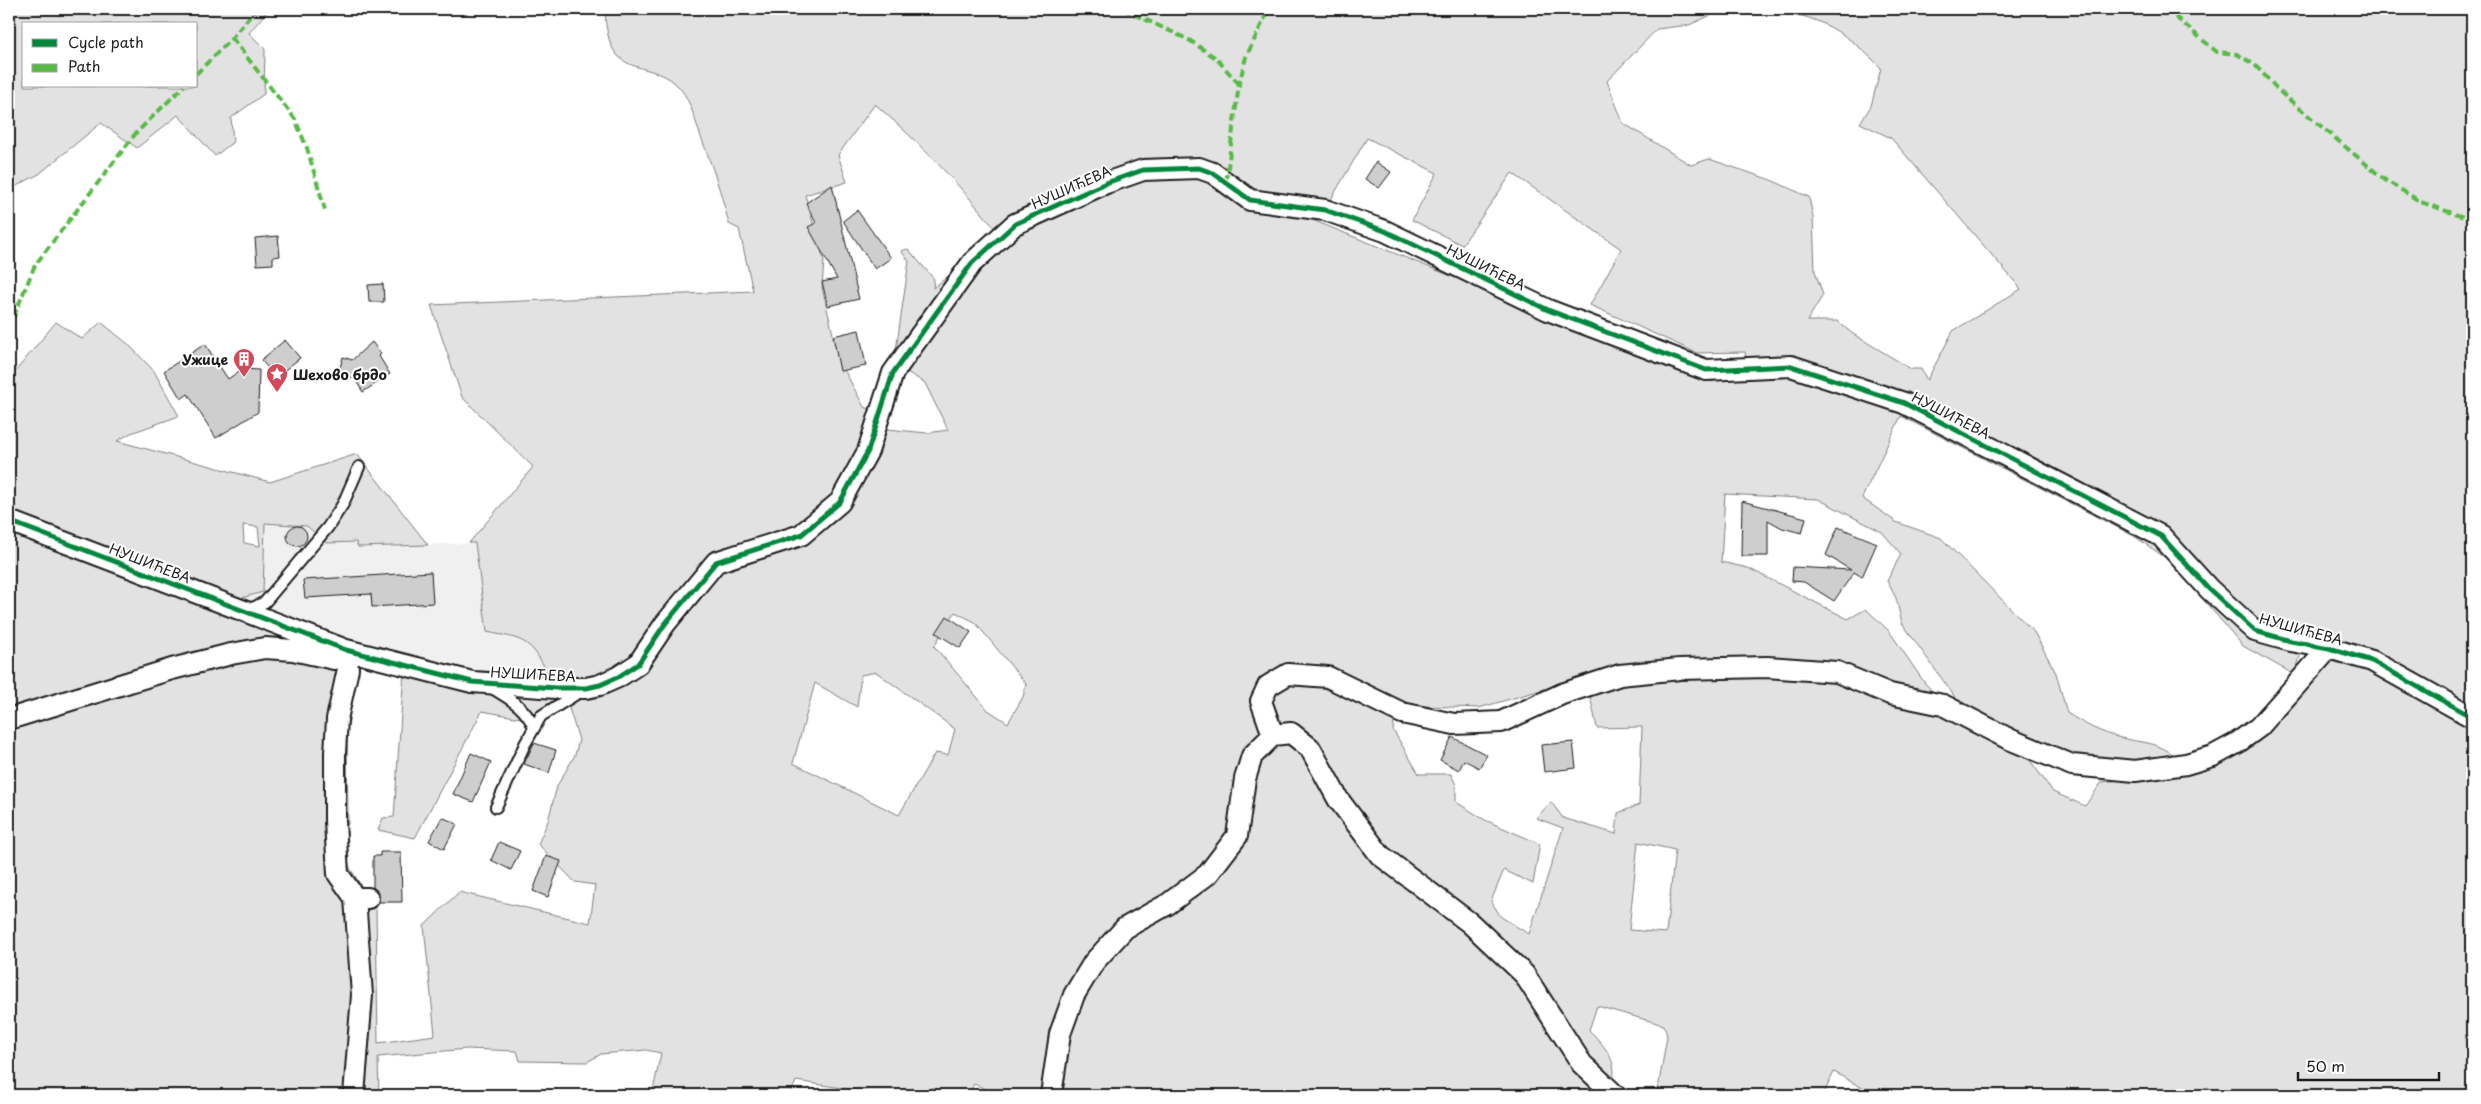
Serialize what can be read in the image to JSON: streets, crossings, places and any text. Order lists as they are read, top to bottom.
{
  "streets": {
    "street": ["НУШИЋЕВА"]
  },
  "places": {
    "building": ["Ужице"],
    "place": ["Шехово брдо"]
  },
  "legend": ["Cycle path", "Path"],
  "scale_bar": "50 m"
}
